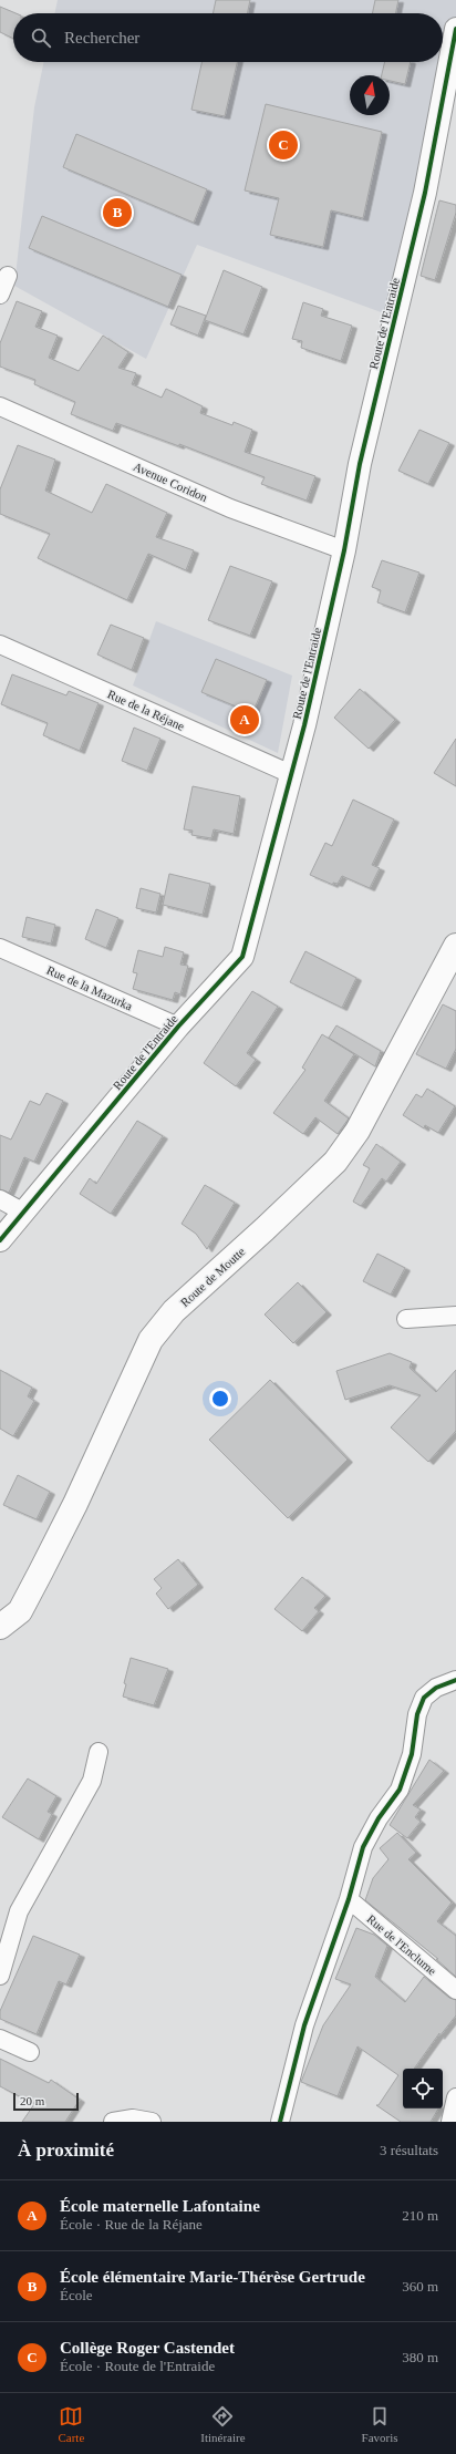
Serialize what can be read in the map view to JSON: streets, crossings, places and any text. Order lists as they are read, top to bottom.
{
  "streets": {
    "main road": ["Route de Moutte"],
    "street": [
      "Route de l'Entraide",
      "Avenue Coridon",
      "Rue de la Réjane",
      "Rue de la Mazurka",
      "Rue de l'Enclume"
    ]
  },
  "crossings": [
    ["Route de l'Entraide", "Avenue Coridon"],
    ["Route de l'Entraide", "Rue de la Réjane"],
    ["Route de l'Entraide", "Rue de la Mazurka"]
  ],
  "scale_bar": "20 m",
  "north": "top",
  "page": {
    "search": "Rechercher",
    "pins": ["C", "B", "A"],
    "scale": "20 m",
    "heading": ["À proximité", "3 résultats"],
    "list": [
      {
        "mark": "A",
        "name": "École maternelle Lafontaine",
        "note": "École · Rue de la Réjane",
        "value": "210 m"
      },
      {
        "mark": "B",
        "name": "École élémentaire Marie-Thérèse Gertrude",
        "note": "École",
        "value": "360 m"
      },
      {
        "mark": "C",
        "name": "Collège Roger Castendet",
        "note": "École · Route de l'Entraide",
        "value": "380 m"
      }
    ],
    "nav": ["Carte", "Itinéraire", "Favoris"]
  }
}
